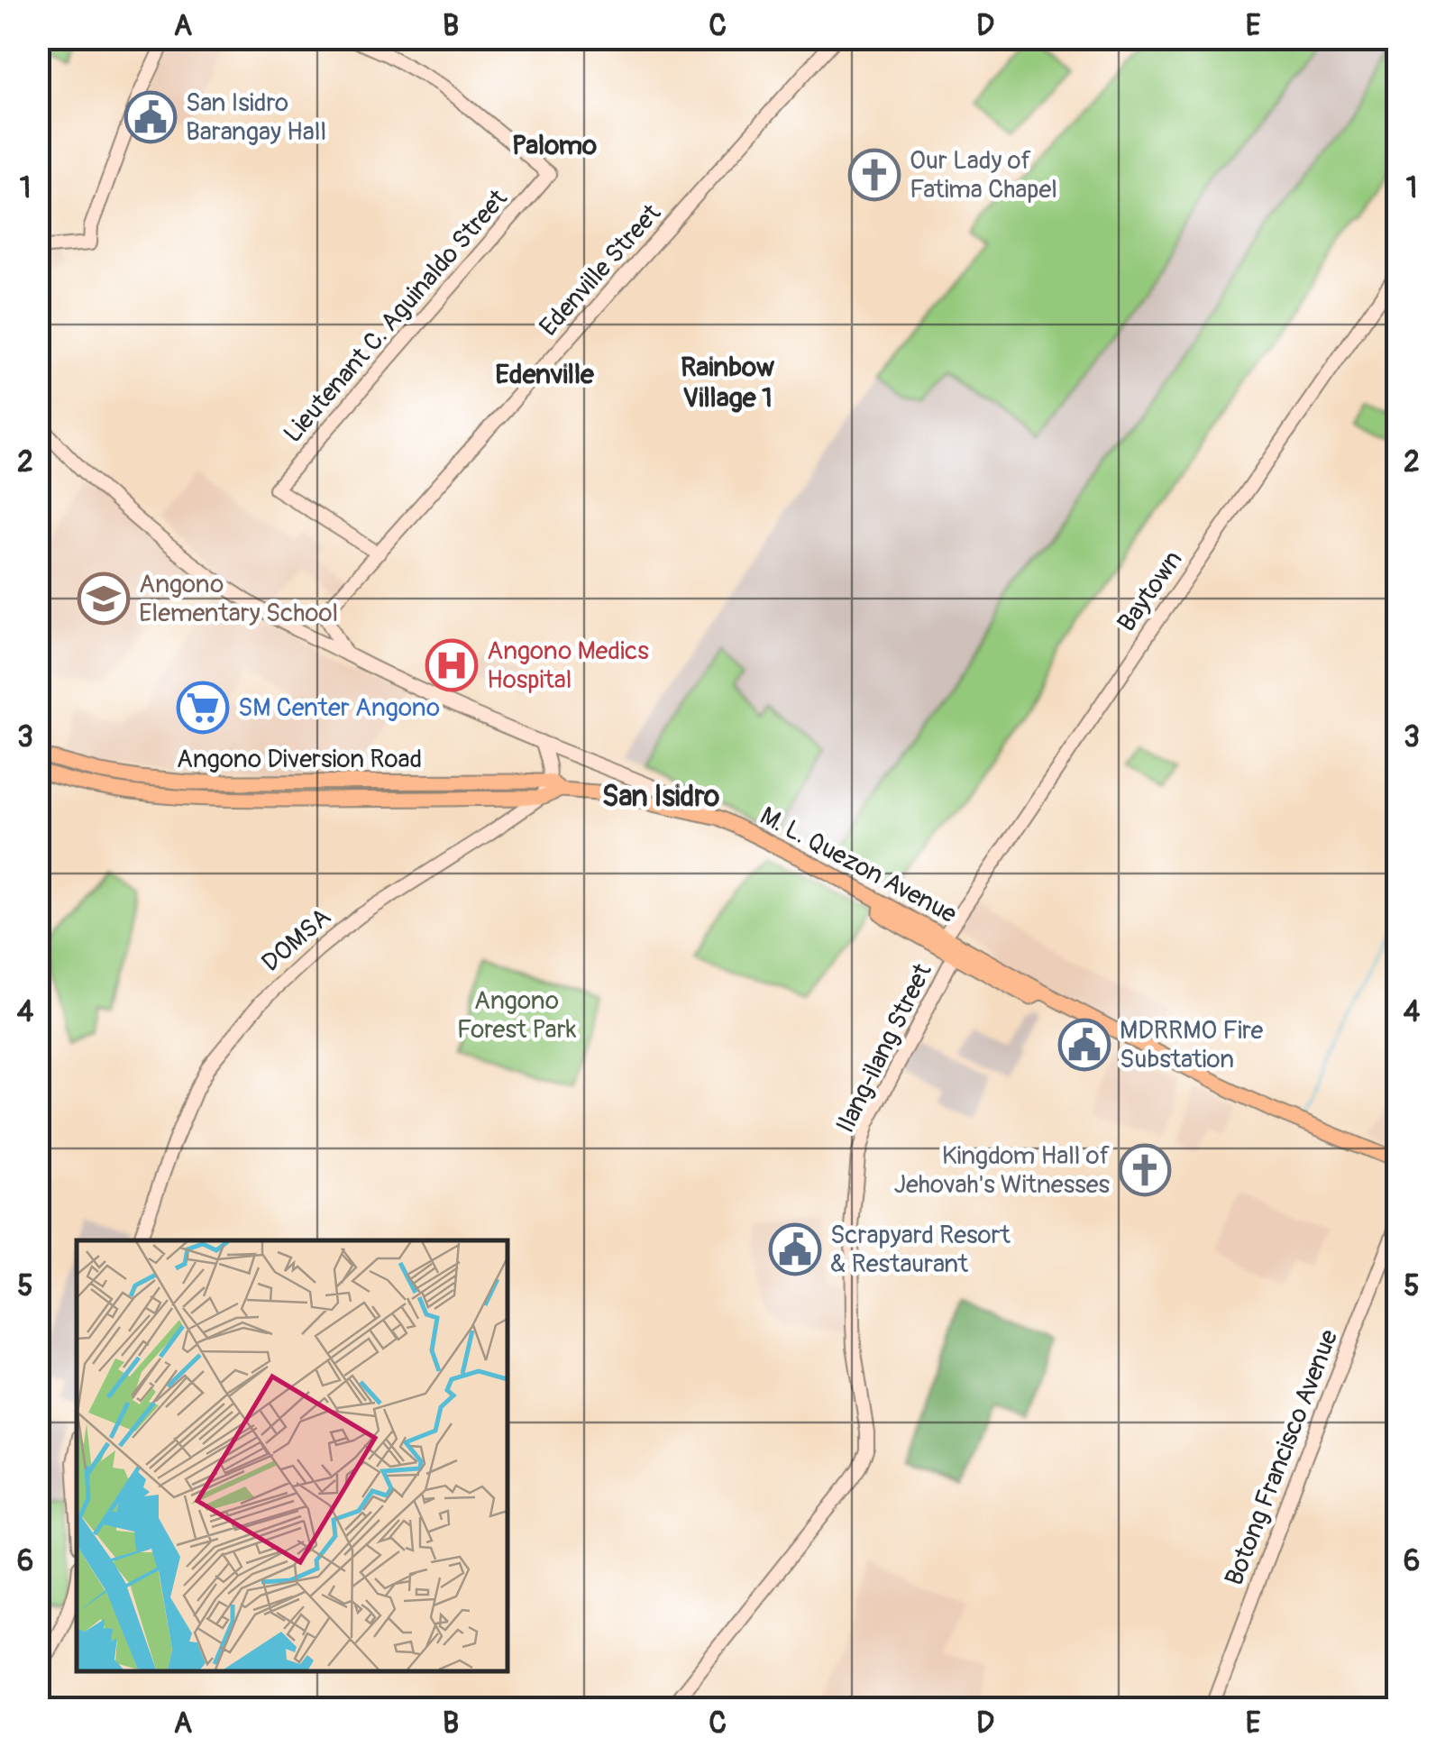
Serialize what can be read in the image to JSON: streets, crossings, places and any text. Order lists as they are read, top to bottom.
{
  "streets": {
    "main road": ["Angono Diversion Road", "M. L. Quezon Avenue"],
    "street": [
      "Edenville Street",
      "Lieutenant C. Aguinaldo Street",
      "Baytown",
      "DOMSA",
      "Ilang-ilang Street",
      "Botong Francisco Avenue"
    ]
  },
  "crossings": [
    ["Edenville Street", "Lieutenant C. Aguinaldo Street"],
    ["Baytown", "M. L. Quezon Avenue"],
    ["Angono Diversion Road", "M. L. Quezon Avenue"],
    ["Angono Diversion Road", "DOMSA"]
  ],
  "districts": [
    "Palomo",
    "Rainbow Village 1",
    "Edenville",
    "San Isidro"
  ],
  "parks": ["Angono Forest Park"],
  "places": {
    "public building": ["San Isidro Barangay Hall", "MDRRMO Fire Substation", "Scrapyard Resort & Restaurant"],
    "church": ["Our Lady of Fatima Chapel", "Kingdom Hall of Jehovah's Witnesses"],
    "school or university": ["Angono Elementary School"],
    "hospital": ["Angono Medics Hospital"],
    "supermarket": ["SM Center Angono"]
  },
  "grid": {
    "columns": [
      "A",
      "B",
      "C",
      "D",
      "E"
    ],
    "rows": [
      "1",
      "2",
      "3",
      "4",
      "5",
      "6"
    ]
  }
}
